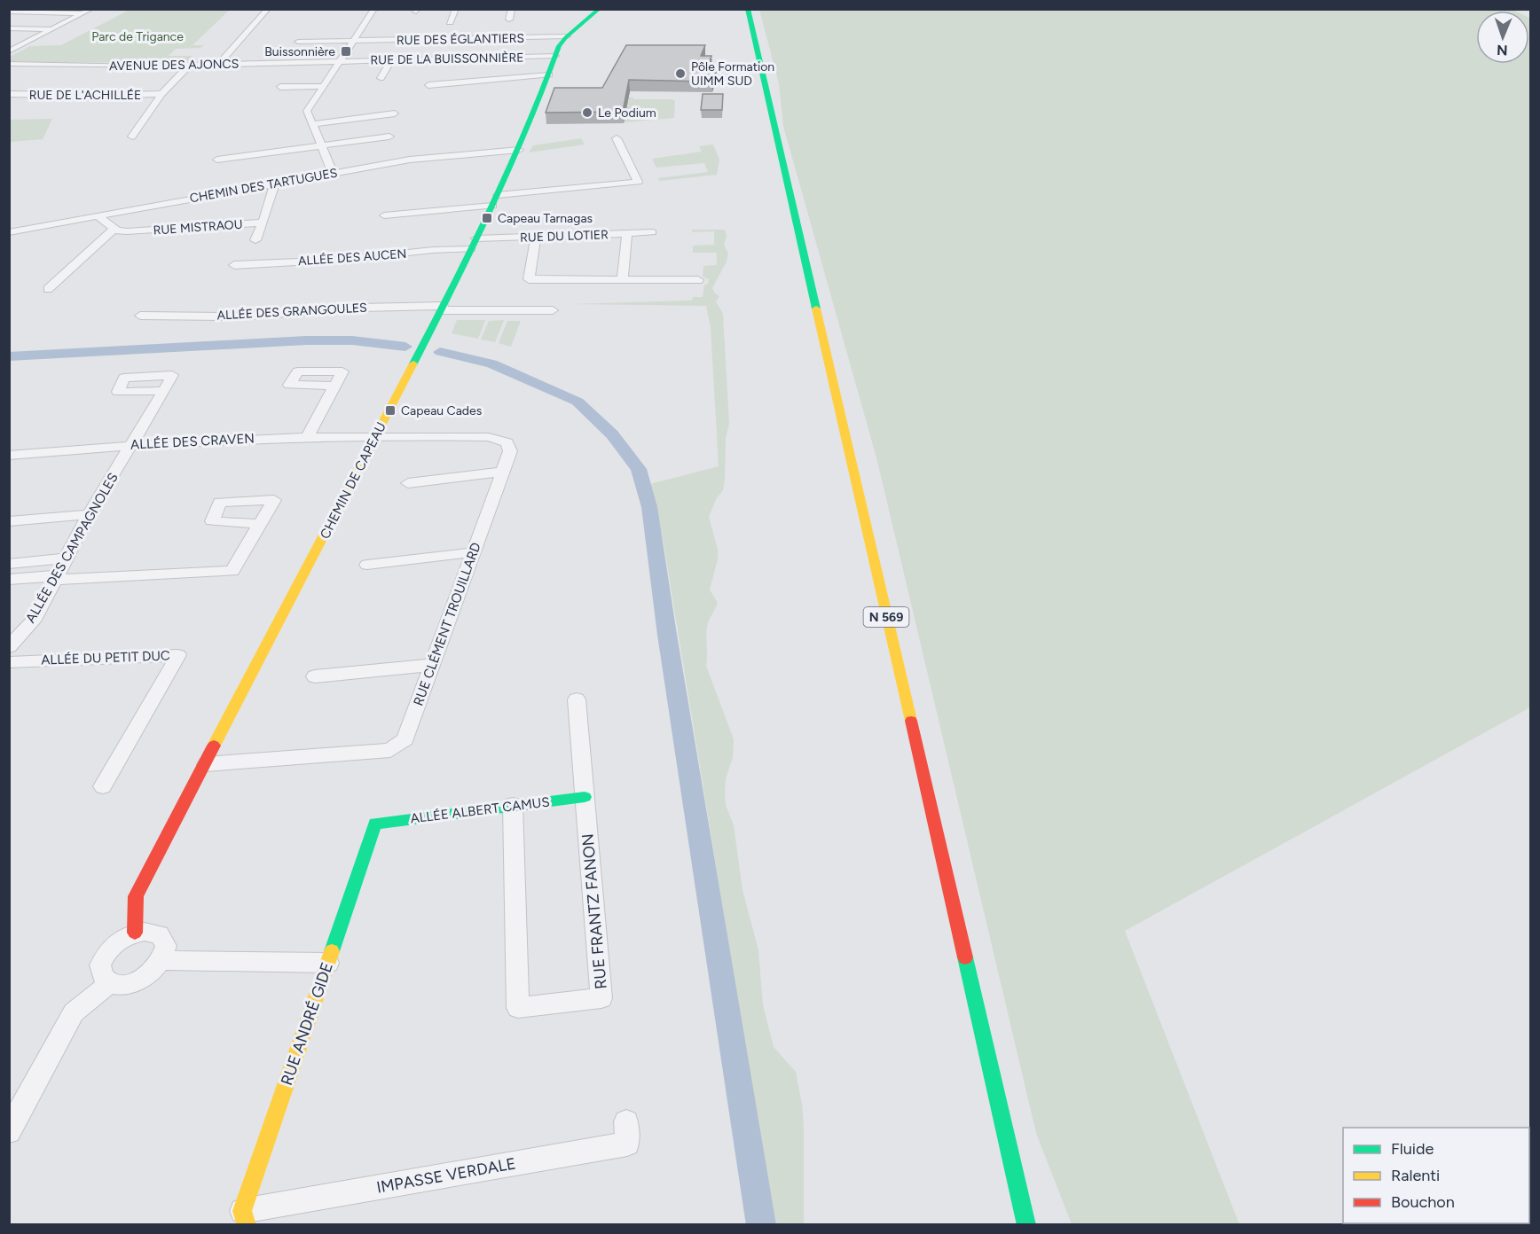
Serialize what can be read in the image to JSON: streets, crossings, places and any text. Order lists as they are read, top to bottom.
{
  "streets": {
    "street": [
      "RUE DES ÉGLANTIERS",
      "RUE DE LA BUISSONNIÈRE",
      "AVENUE DES AJONCS",
      "RUE DE L'ACHILLÉE",
      "CHEMIN DES TARTUGUES",
      "RUE MISTRAOU",
      "RUE DU LOTIER",
      "ALLÉE DES AUCEN",
      "ALLÉE DES GRANGOULES",
      "ALLÉE DES CRAVEN",
      "CHEMIN DE CAPEAU",
      "ALLÉE DES CAMPAGNOLES",
      "N 569",
      "RUE CLÉMENT TROUILLARD",
      "ALLÉE DU PETIT DUC",
      "ALLÉE ALBERT CAMUS",
      "RUE FRANTZ FANON",
      "RUE ANDRÉ GIDE",
      "IMPASSE VERDALE"
    ]
  },
  "crossings": [
    ["RUE DES ÉGLANTIERS", "CHEMIN DE CAPEAU"],
    ["RUE DE LA BUISSONNIÈRE", "AVENUE DES AJONCS"],
    ["RUE DE LA BUISSONNIÈRE", "CHEMIN DE CAPEAU"],
    ["CHEMIN DES TARTUGUES", "CHEMIN DE CAPEAU"],
    ["RUE DU LOTIER", "ALLÉE DES AUCEN"],
    ["RUE DU LOTIER", "CHEMIN DE CAPEAU"],
    ["ALLÉE DES AUCEN", "CHEMIN DE CAPEAU"],
    ["ALLÉE DES GRANGOULES", "CHEMIN DE CAPEAU"],
    ["ALLÉE DES CRAVEN", "CHEMIN DE CAPEAU"],
    ["ALLÉE DES CRAVEN", "ALLÉE DES CAMPAGNOLES"],
    ["ALLÉE DES CRAVEN", "RUE CLÉMENT TROUILLARD"],
    ["CHEMIN DE CAPEAU", "RUE CLÉMENT TROUILLARD"],
    ["ALLÉE ALBERT CAMUS", "RUE FRANTZ FANON"],
    ["ALLÉE ALBERT CAMUS", "RUE ANDRÉ GIDE"],
    ["RUE ANDRÉ GIDE", "IMPASSE VERDALE"]
  ],
  "parks": ["Parc de Trigance"],
  "places": {
    "transit": ["Buissonnière", "Capeau Tarnagas", "Capeau Cades"],
    "other": ["Pôle Formation UIMM SUD", "Le Podium"]
  },
  "legend": ["Fluide", "Ralenti", "Bouchon"],
  "north": "bottom"
}
